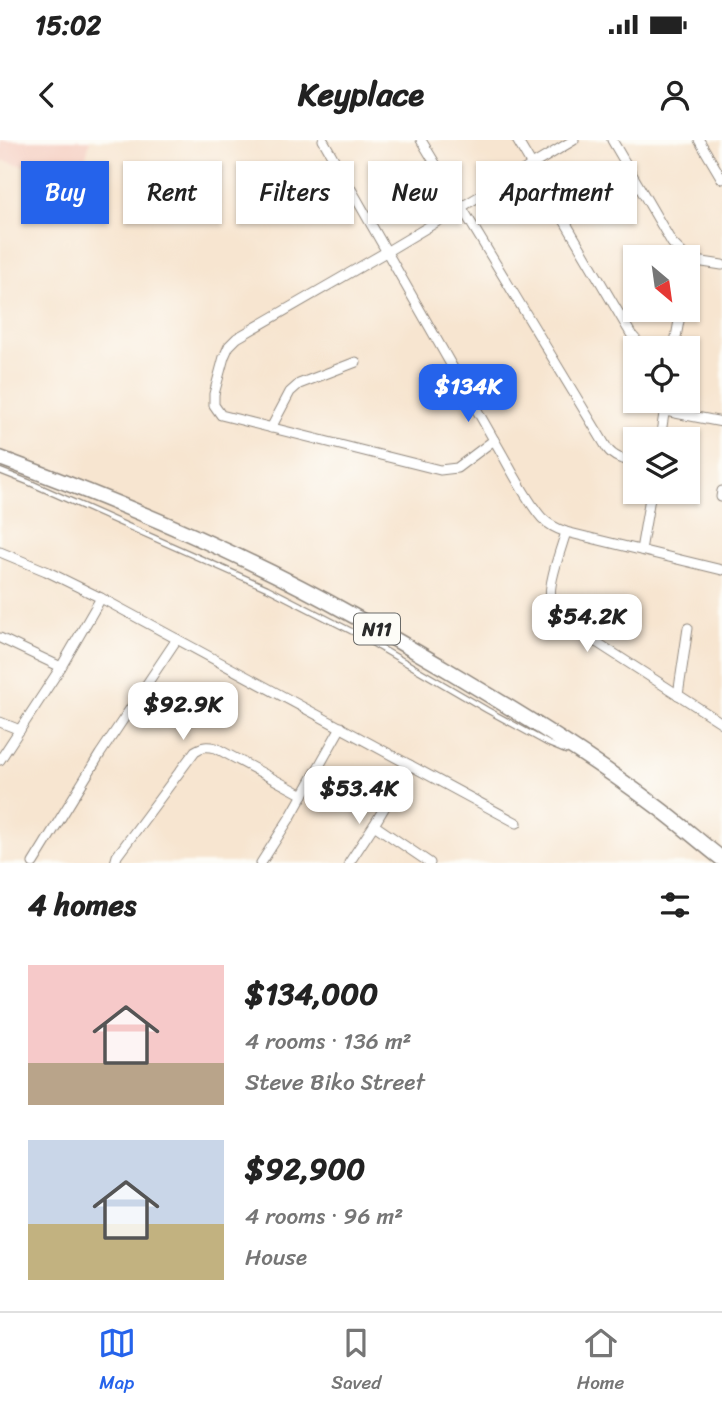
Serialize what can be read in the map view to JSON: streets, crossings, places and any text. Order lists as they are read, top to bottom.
{
  "streets": {
    "highway": ["N11"]
  },
  "north": "bottom right",
  "page": {
    "status": "15:02",
    "header": "Keyplace",
    "chip": [
      "Buy",
      "Rent",
      "Filters",
      "New",
      "Apartment"
    ],
    "price": [
      "$134K",
      "$54.2K",
      "$92.9K",
      "$53.4K"
    ],
    "heading": "4 homes",
    "list": [
      {
        "name": "$134,000",
        "note": "4 rooms · 136 m² · Steve Biko Street"
      },
      {
        "name": "$92,900",
        "note": "4 rooms · 96 m² · House"
      }
    ],
    "tabs": ["Map", "Saved", "Home"]
  }
}
